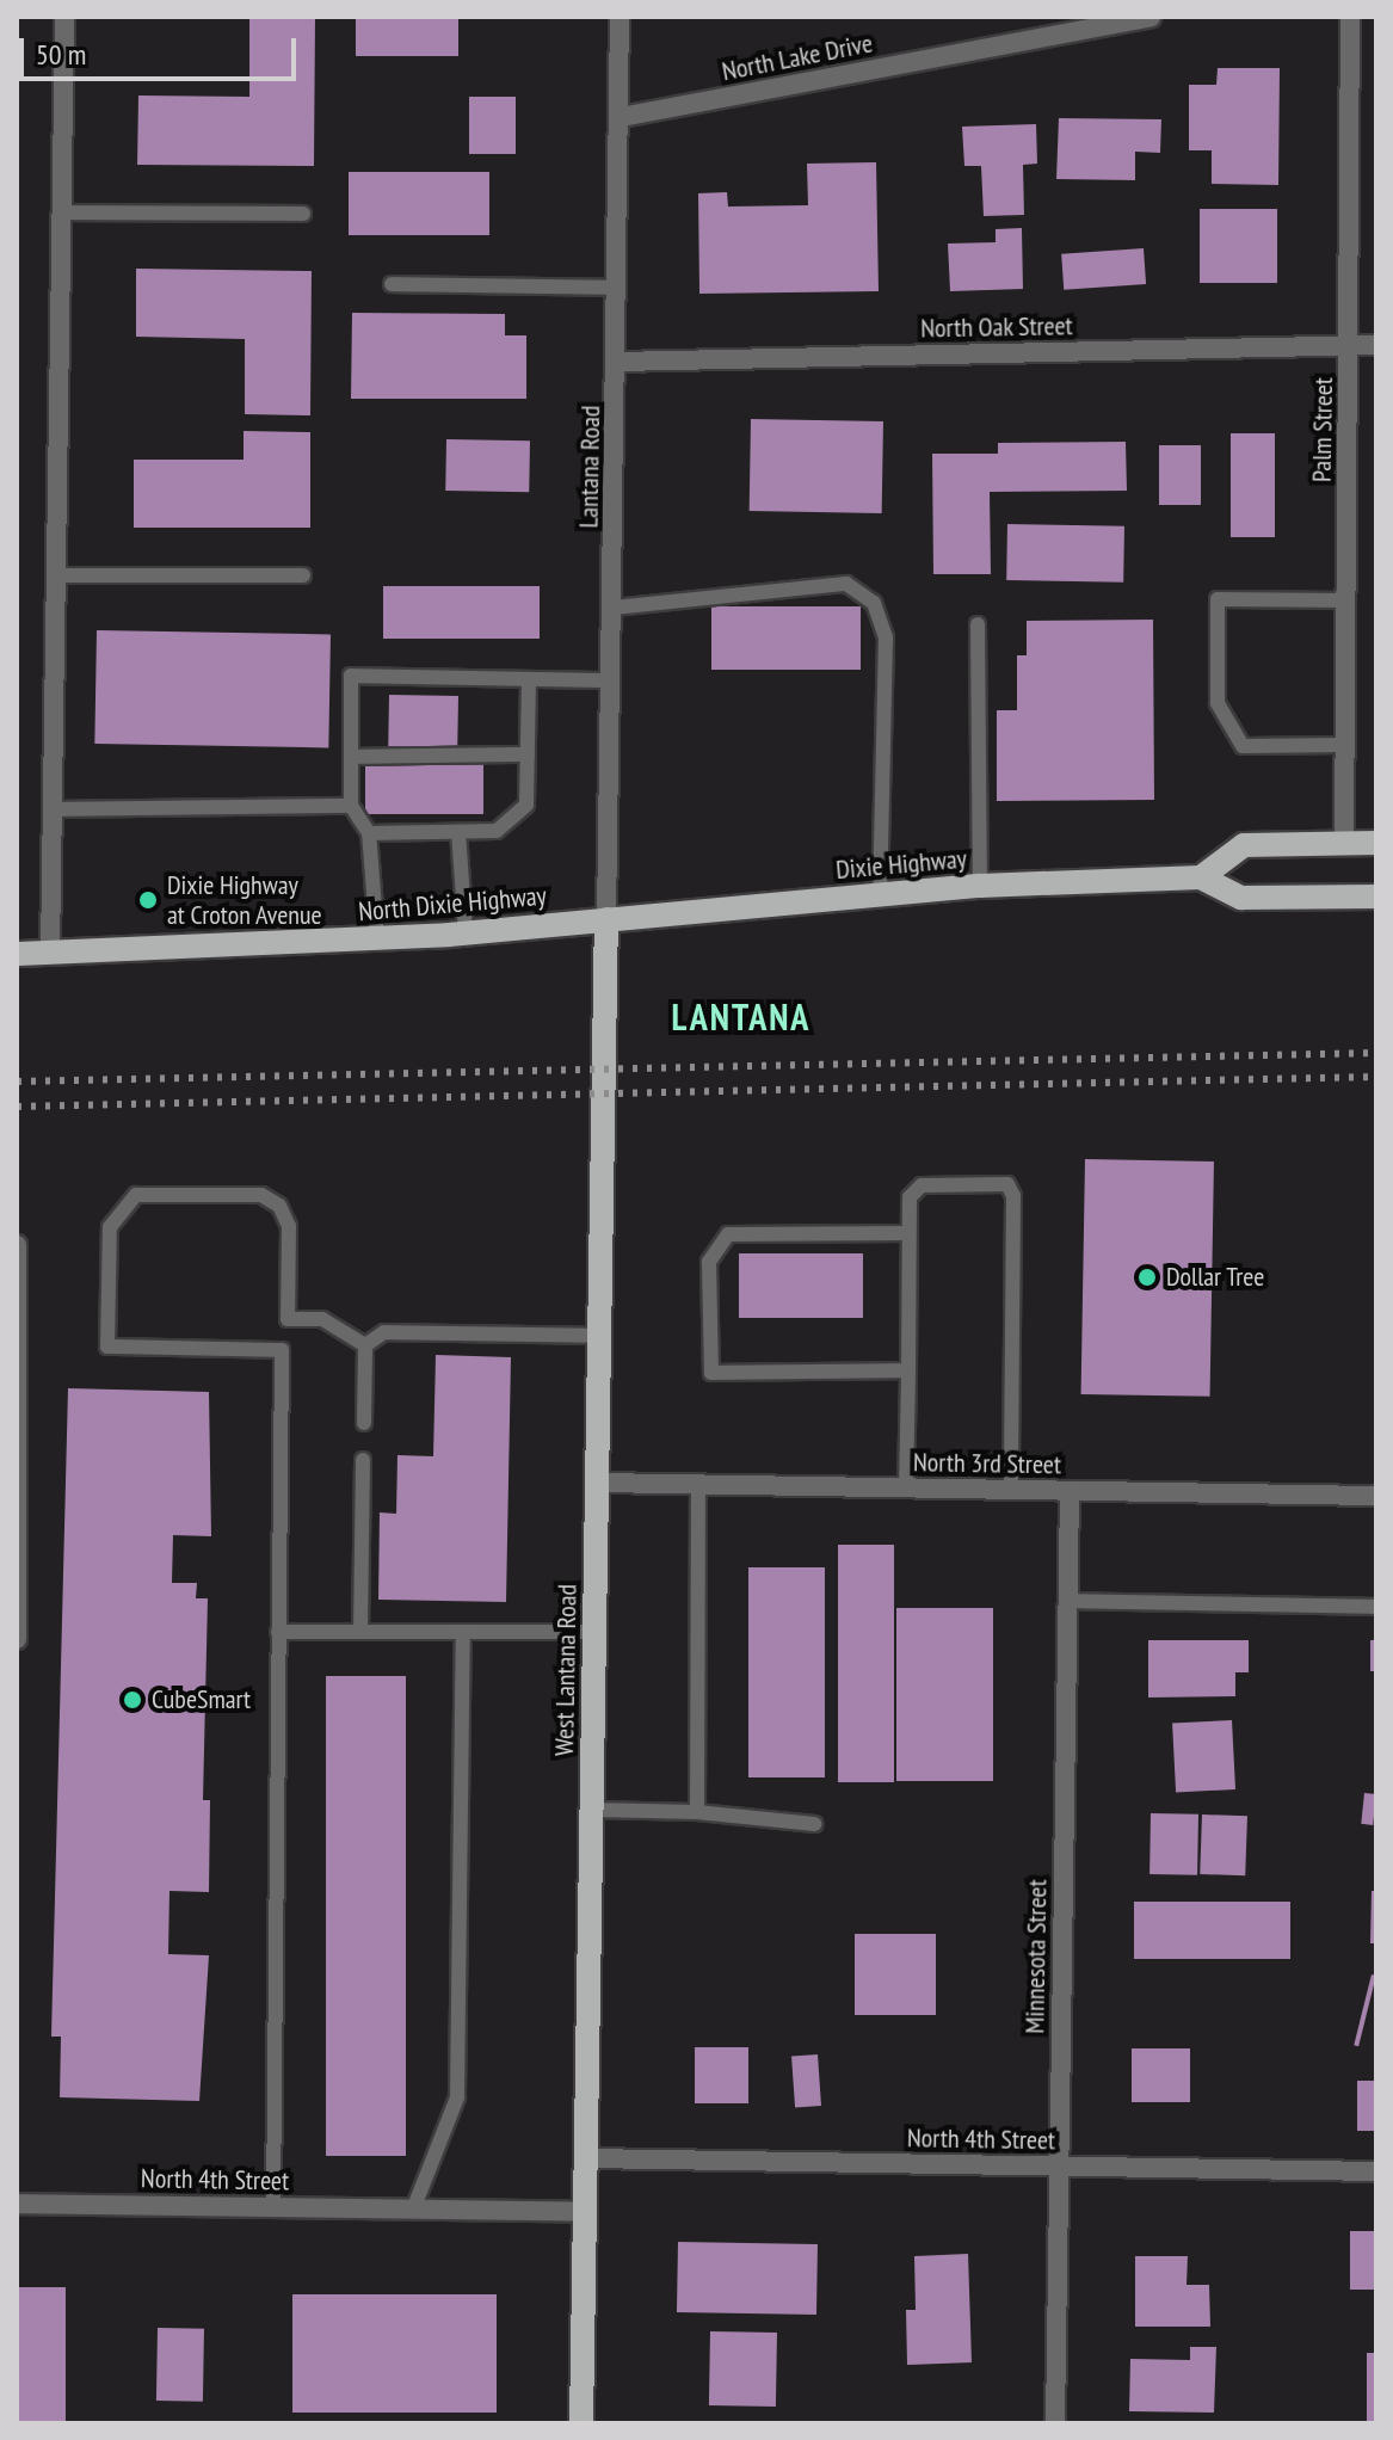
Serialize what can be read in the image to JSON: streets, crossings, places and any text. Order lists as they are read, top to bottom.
{
  "streets": {
    "main road": ["Dixie Highway", "North Dixie Highway", "West Lantana Road"],
    "street": [
      "North Lake Drive",
      "North Oak Street",
      "Palm Street",
      "Lantana Road",
      "North 3rd Street",
      "Minnesota Street",
      "North 4th Street"
    ]
  },
  "crossings": [
    ["North Lake Drive", "Lantana Road"],
    ["North Oak Street", "Palm Street"],
    ["North Oak Street", "Lantana Road"],
    ["Lantana Road", "Dixie Highway"],
    ["Lantana Road", "North Dixie Highway"],
    ["Lantana Road", "West Lantana Road"],
    ["Dixie Highway", "North Dixie Highway"],
    ["Dixie Highway", "West Lantana Road"],
    ["North Dixie Highway", "West Lantana Road"],
    ["North 3rd Street", "West Lantana Road"],
    ["North 3rd Street", "Minnesota Street"],
    ["West Lantana Road", "North 4th Street"],
    ["Minnesota Street", "North 4th Street"]
  ],
  "districts": ["LANTANA"],
  "places": ["Dixie Highway at Croton Avenue", "Dollar Tree", "CubeSmart"],
  "scale_bar": "50 m"
}
